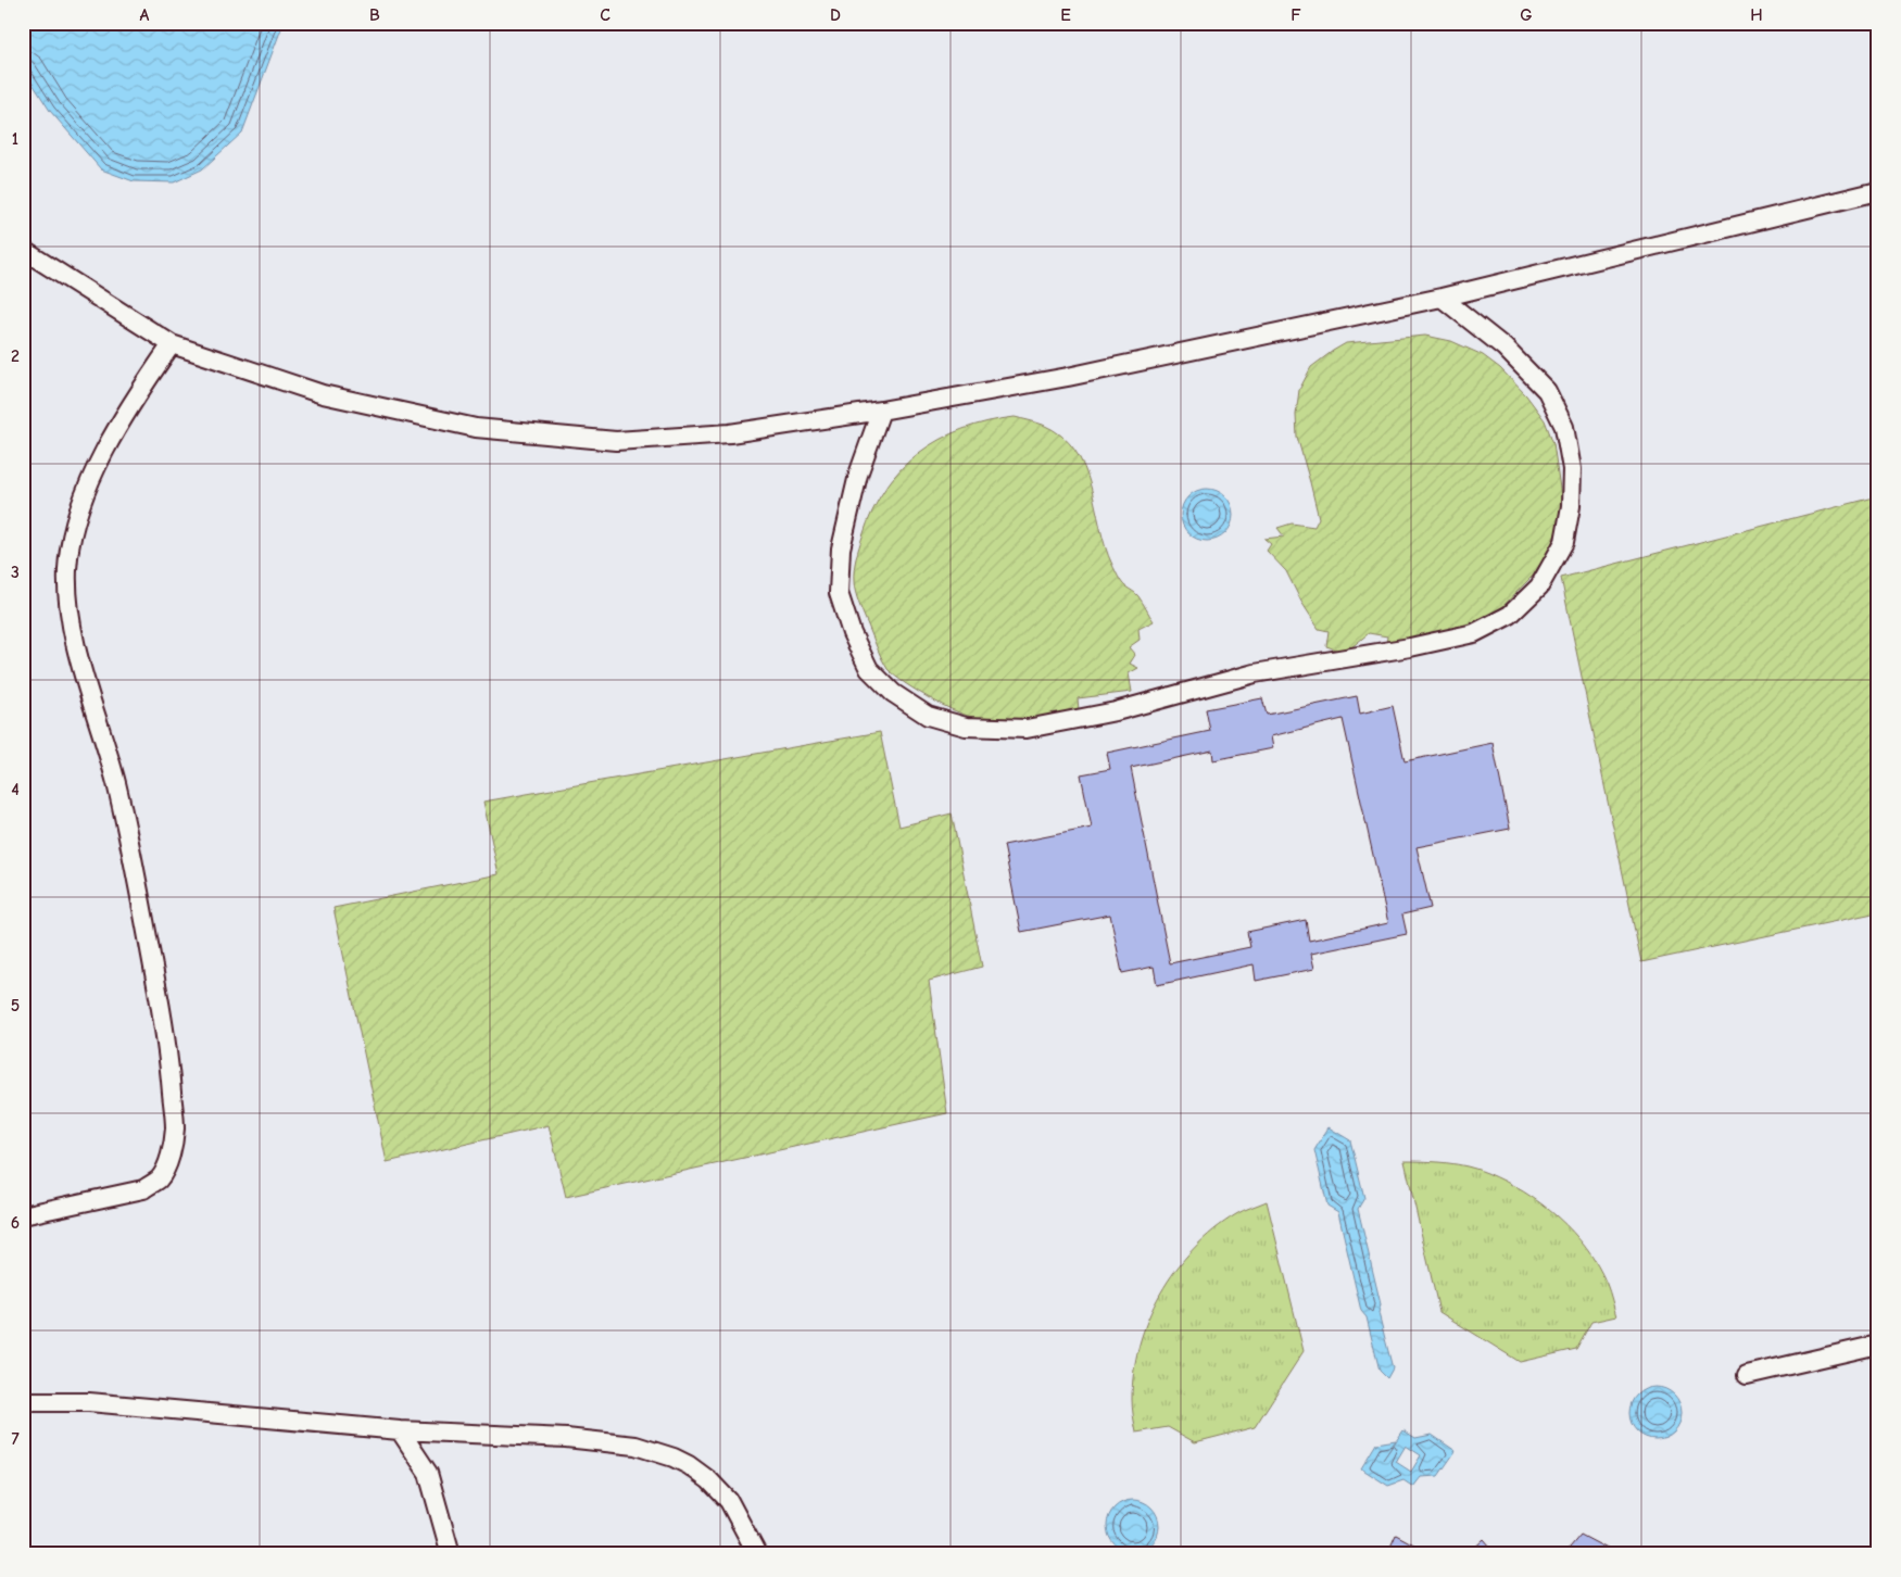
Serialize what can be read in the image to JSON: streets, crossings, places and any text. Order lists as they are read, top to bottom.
{
  "grid": {
    "columns": [
      "A",
      "B",
      "C",
      "D",
      "E",
      "F",
      "G",
      "H"
    ],
    "rows": [
      "1",
      "2",
      "3",
      "4",
      "5",
      "6",
      "7"
    ]
  }
}
